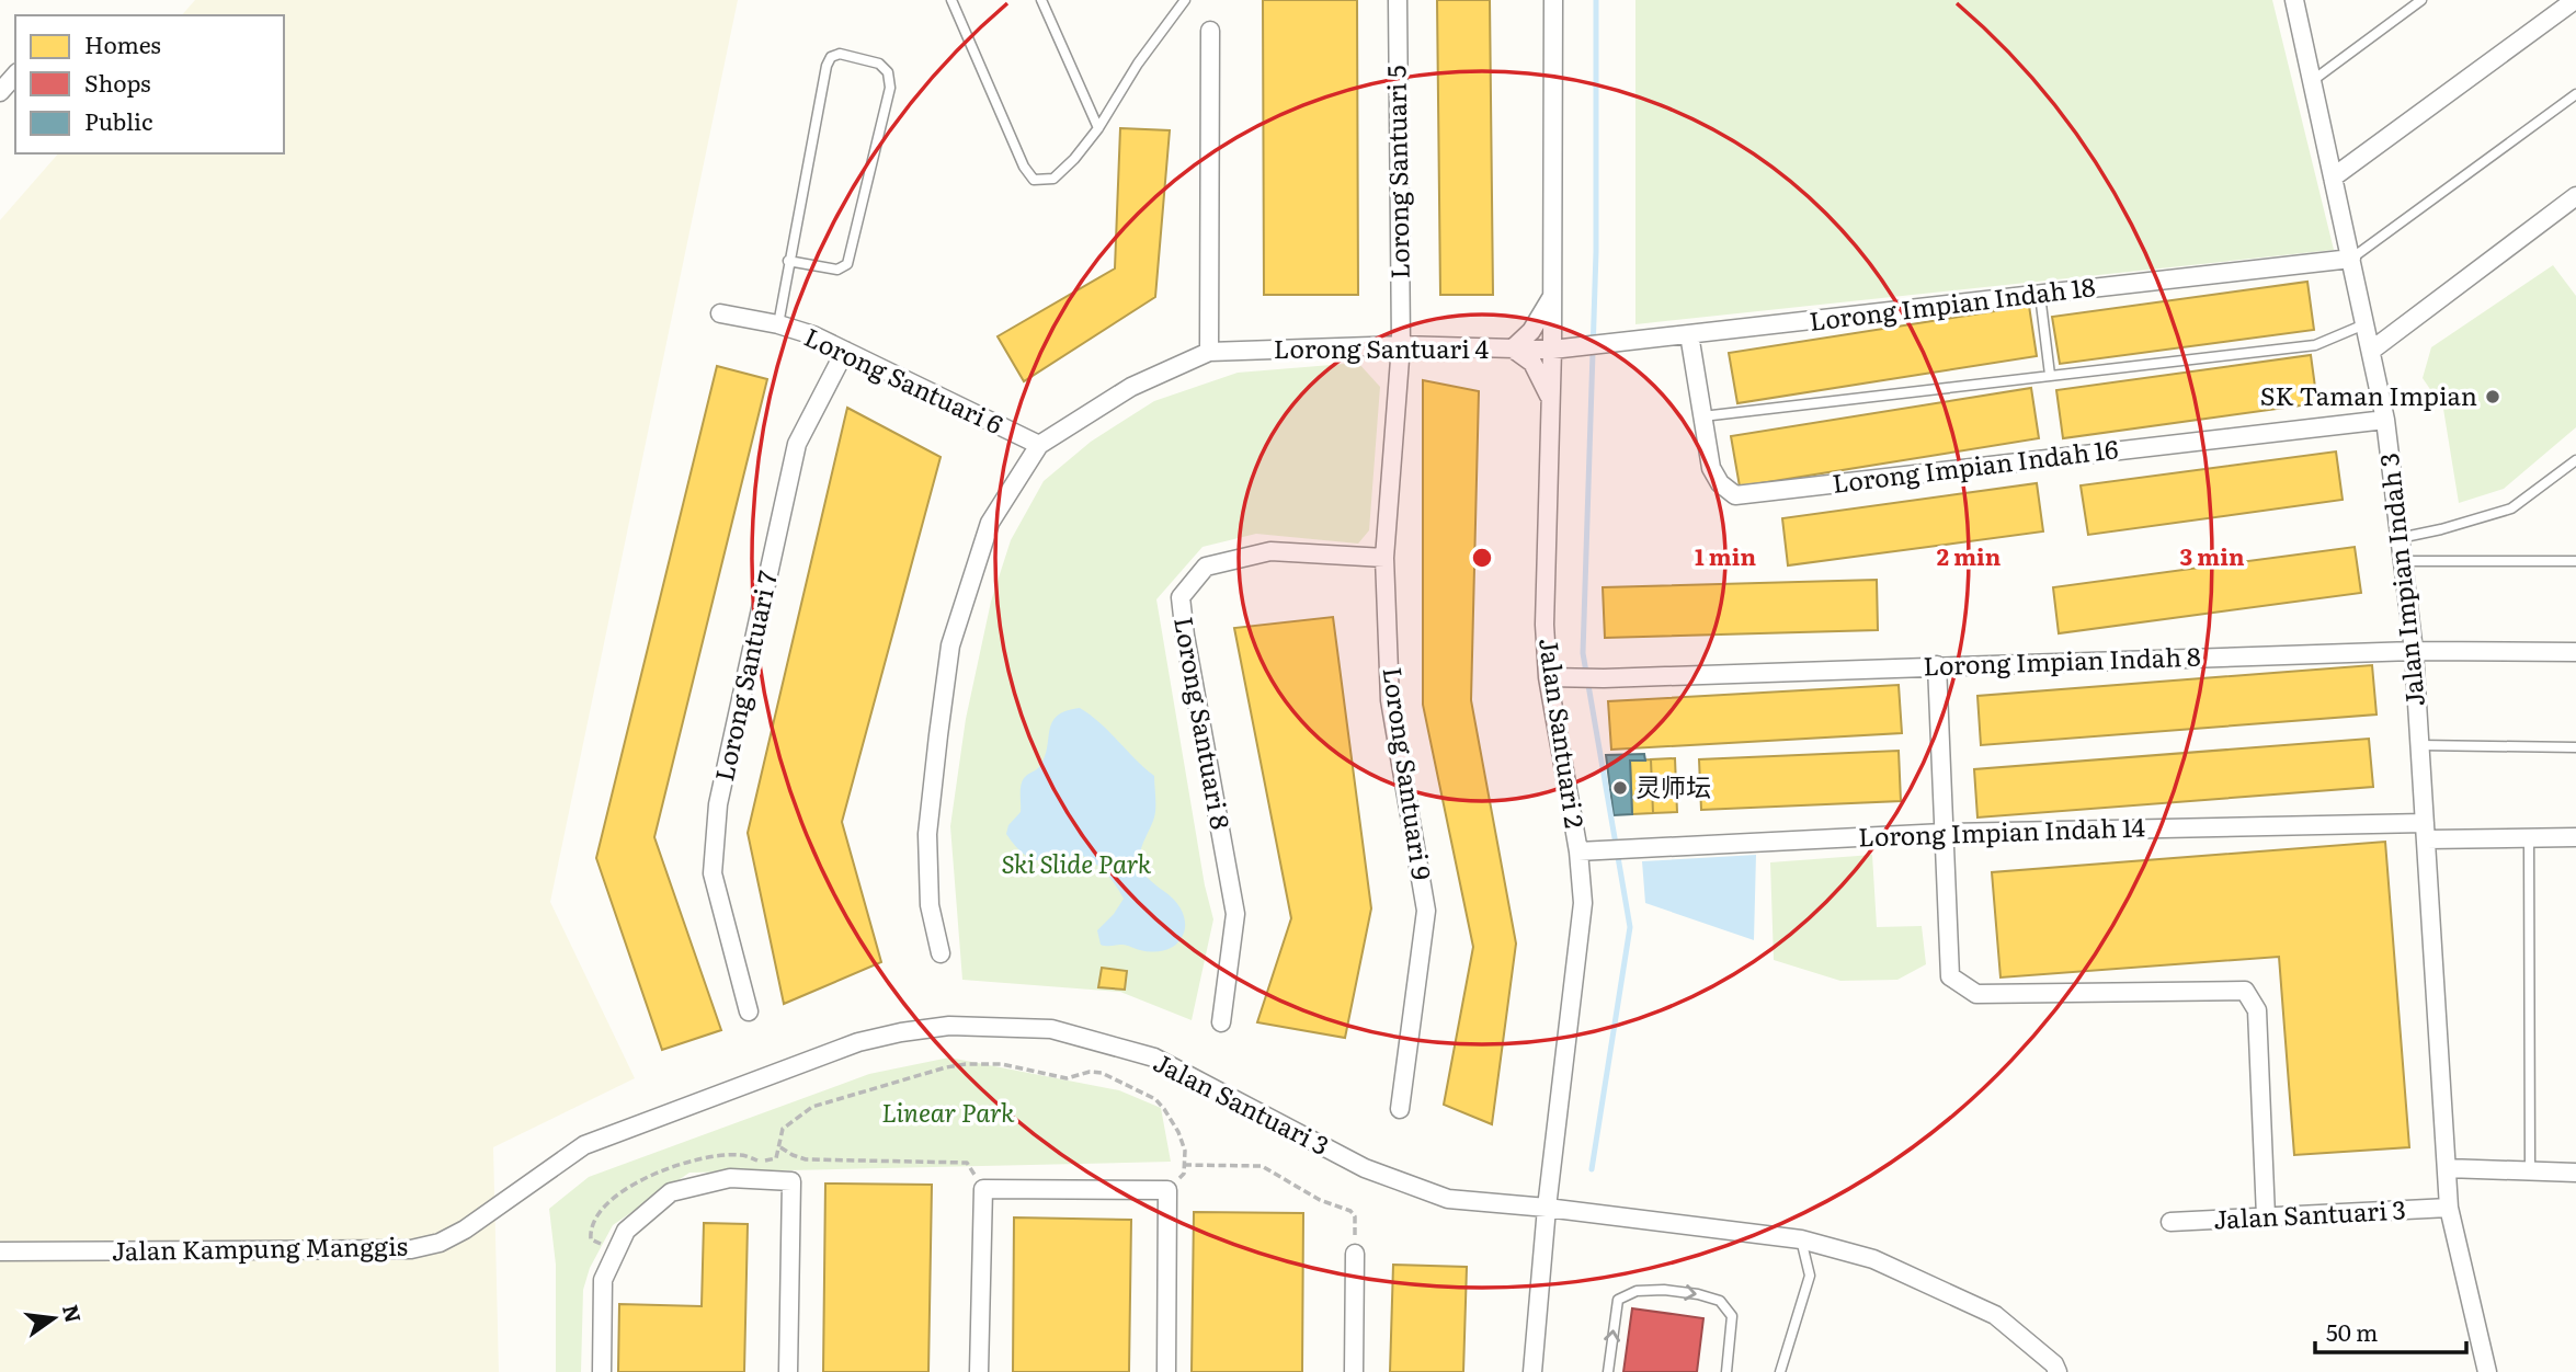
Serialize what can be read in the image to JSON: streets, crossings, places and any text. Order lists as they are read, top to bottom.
{
  "streets": {
    "street": [
      "Lorong Santuari 5",
      "Lorong Impian Indah 18",
      "Lorong Santuari 4",
      "Lorong Santuari 6",
      "Lorong Impian Indah 16",
      "Jalan Impian Indah 3",
      "Lorong Impian Indah 8",
      "Lorong Santuari 7",
      "Lorong Santuari 8",
      "Jalan Santuari 2",
      "Lorong Santuari 9",
      "Lorong Impian Indah 14",
      "Jalan Santuari 3",
      "Jalan Kampung Manggis"
    ]
  },
  "crossings": [
    ["Lorong Santuari 5", "Lorong Santuari 4"],
    ["Lorong Santuari 5", "Lorong Santuari 9"],
    ["Lorong Impian Indah 18", "Lorong Santuari 4"],
    ["Lorong Impian Indah 18", "Lorong Impian Indah 16"],
    ["Lorong Impian Indah 18", "Jalan Impian Indah 3"],
    ["Lorong Impian Indah 18", "Jalan Santuari 2"],
    ["Lorong Santuari 4", "Lorong Santuari 6"],
    ["Lorong Santuari 4", "Jalan Santuari 2"],
    ["Lorong Santuari 4", "Lorong Santuari 9"],
    ["Lorong Santuari 6", "Lorong Santuari 7"],
    ["Lorong Impian Indah 16", "Jalan Impian Indah 3"],
    ["Jalan Impian Indah 3", "Lorong Impian Indah 8"],
    ["Jalan Impian Indah 3", "Lorong Impian Indah 14"],
    ["Jalan Impian Indah 3", "Jalan Santuari 3"],
    ["Lorong Impian Indah 8", "Jalan Santuari 2"],
    ["Lorong Santuari 8", "Lorong Santuari 9"],
    ["Jalan Santuari 2", "Lorong Impian Indah 14"],
    ["Jalan Santuari 2", "Jalan Santuari 3"],
    ["Jalan Santuari 3", "Jalan Kampung Manggis"]
  ],
  "parks": ["Ski Slide Park", "Linear Park"],
  "places": ["SK Taman Impian", "灵师坛"],
  "legend": ["Homes", "Shops", "Public"],
  "scale_bar": "50 m",
  "north": "right",
  "rings": ["1 min", "2 min", "3 min"]
}
